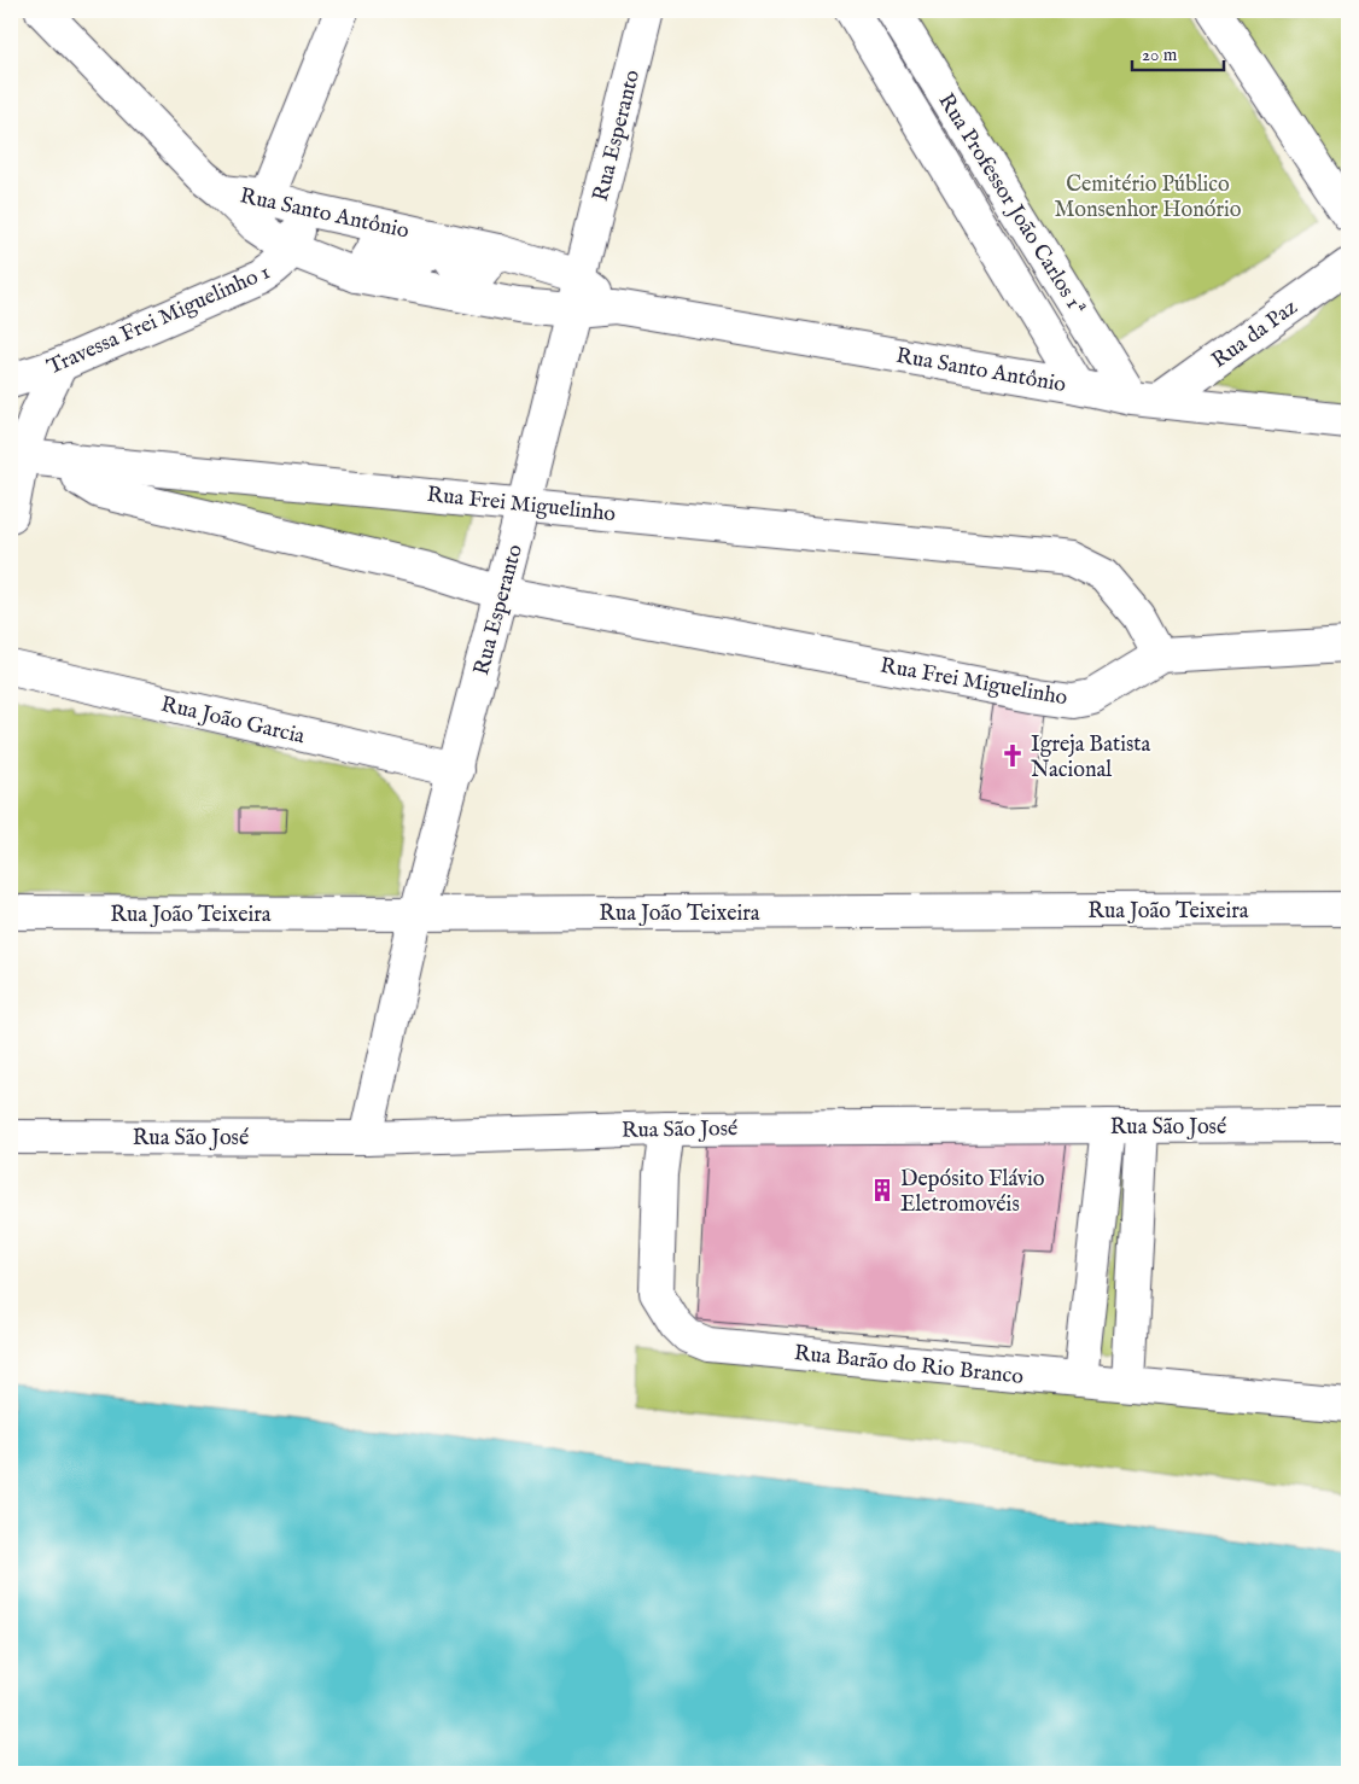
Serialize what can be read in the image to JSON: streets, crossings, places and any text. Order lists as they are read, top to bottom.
{
  "streets": {
    "street": [
      "Rua Esperanto",
      "Rua Professor João Carlos 1ª",
      "Rua Santo Antônio",
      "Travessa Frei Miguelinho 1",
      "Rua da Paz",
      "Rua Frei Miguelinho",
      "Rua João Garcia",
      "Rua João Teixeira",
      "Rua São José",
      "Rua Barão do Rio Branco"
    ]
  },
  "crossings": [
    ["Rua Esperanto", "Rua Santo Antônio"],
    ["Rua Esperanto", "Rua Frei Miguelinho"],
    ["Rua Esperanto", "Rua João Garcia"],
    ["Rua Esperanto", "Rua João Teixeira"],
    ["Rua Esperanto", "Rua São José"],
    ["Rua Professor João Carlos 1ª", "Rua Santo Antônio"],
    ["Rua Professor João Carlos 1ª", "Rua da Paz"],
    ["Rua Santo Antônio", "Travessa Frei Miguelinho 1"],
    ["Rua Santo Antônio", "Rua da Paz"],
    ["Rua São José", "Rua Barão do Rio Branco"]
  ],
  "parks": ["Cemitério Público Monsenhor Honório"],
  "places": {
    "church": ["Igreja Batista Nacional"],
    "building": ["Depósito Flávio Eletromovéis"]
  },
  "scale_bar": "20 m"
}
